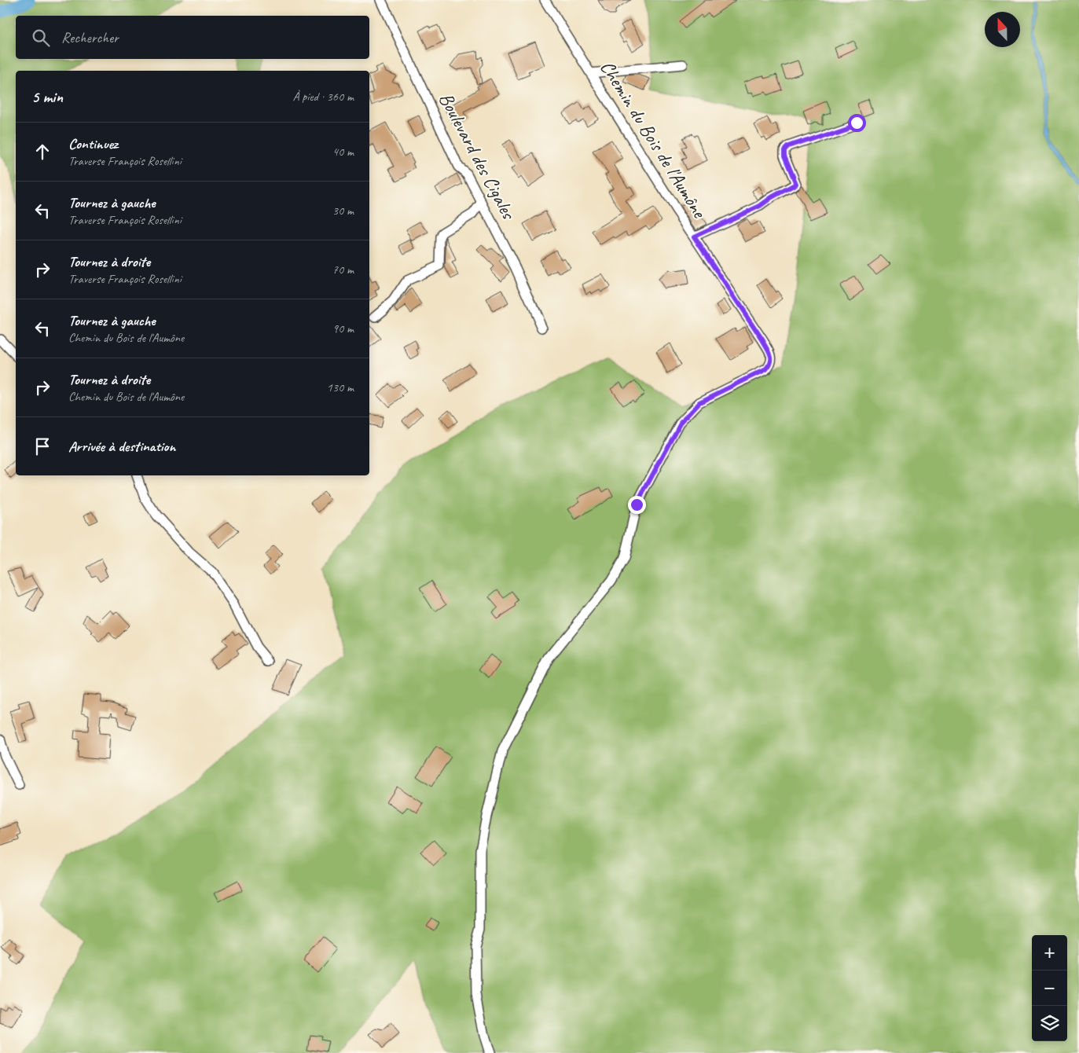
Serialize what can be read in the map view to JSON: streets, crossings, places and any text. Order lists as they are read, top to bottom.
{
  "streets": {
    "street": ["Chemin du Bois de l'Aumône", "Boulevard des Cigales"]
  },
  "north": "top",
  "page": {
    "search": "Rechercher",
    "heading": ["5 min", "À pied · 360 m"],
    "list": [
      ["Continuez", "Traverse François Rosellini", "40 m"],
      ["Tournez à gauche", "Traverse François Rosellini", "30 m"],
      ["Tournez à droite", "Traverse François Rosellini", "70 m"],
      ["Tournez à gauche", "Chemin du Bois de l'Aumône", "90 m"],
      ["Tournez à droite", "Chemin du Bois de l'Aumône", "130 m"],
      "Arrivée à destination"
    ],
    "map_buttons": ["+", "−"]
  }
}
